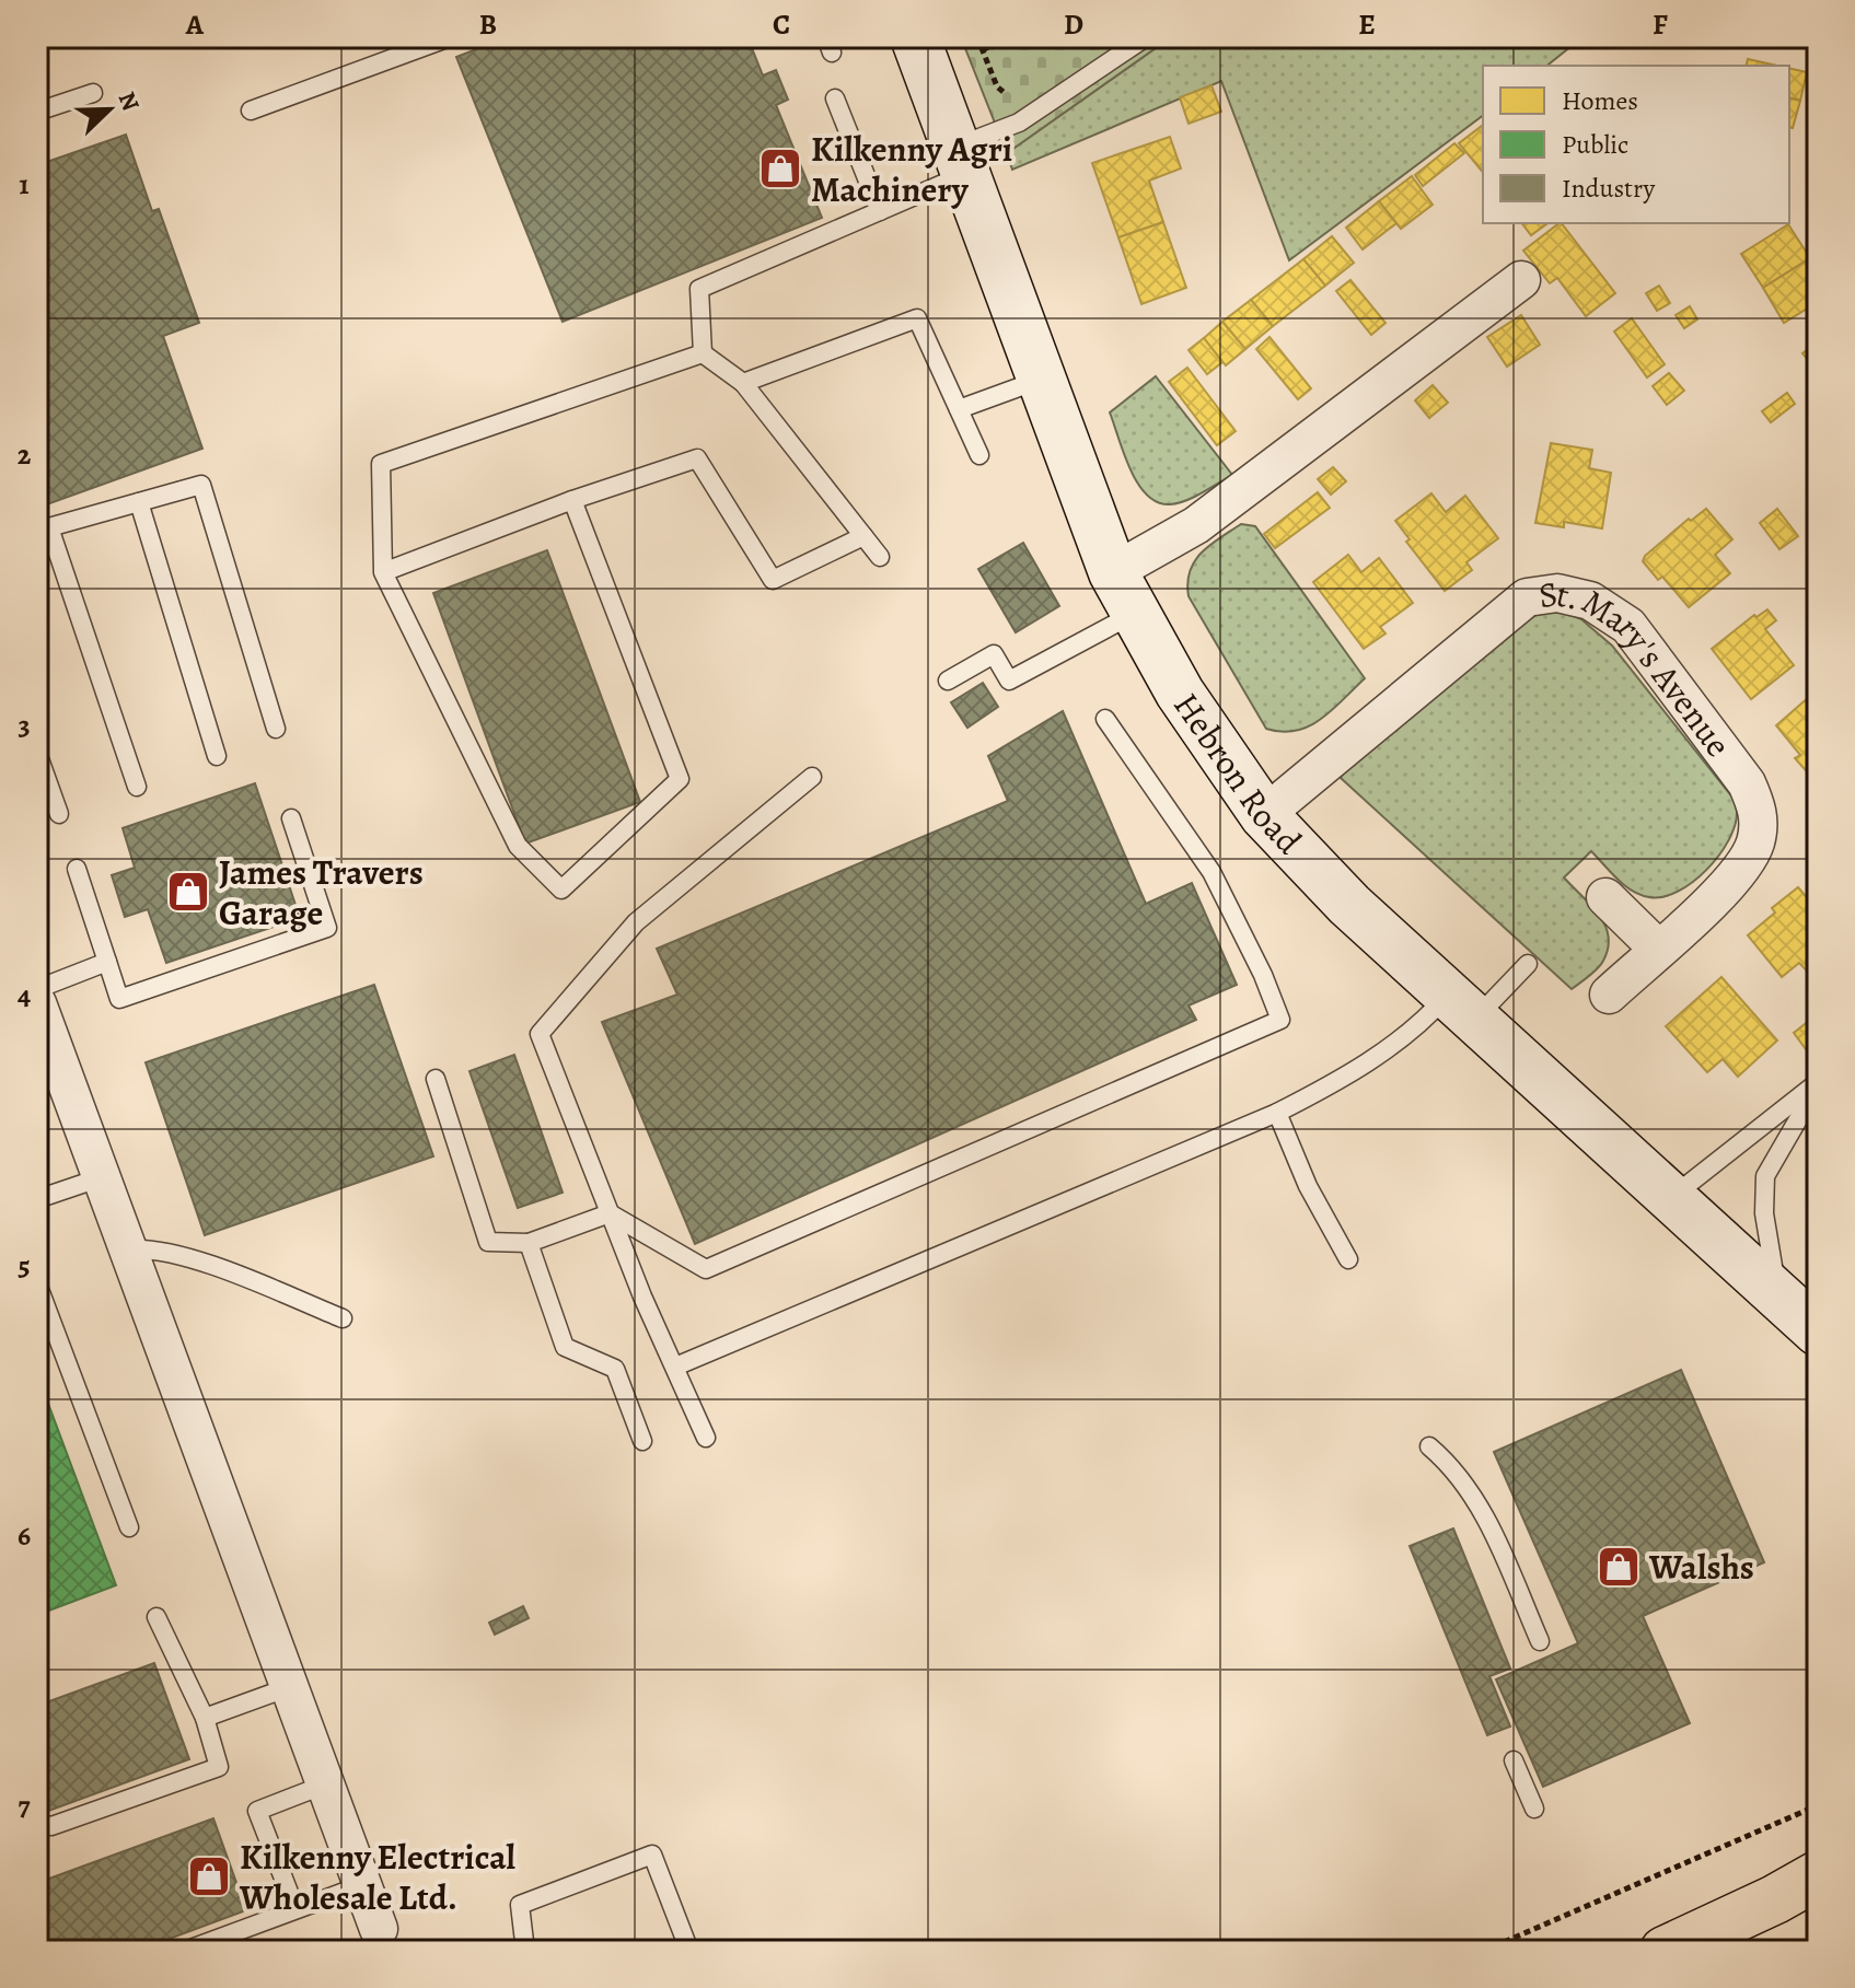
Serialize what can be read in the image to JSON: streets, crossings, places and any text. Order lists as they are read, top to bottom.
{
  "streets": {
    "street": ["St. Mary's Avenue", "Hebron Road"]
  },
  "crossings": [
    ["St. Mary's Avenue", "Hebron Road"]
  ],
  "places": {
    "shop": [
      "Kilkenny Agri Machinery",
      "James Travers Garage",
      "Walshs",
      "Kilkenny Electrical Wholesale Ltd."
    ]
  },
  "legend": ["Homes", "Public", "Industry"],
  "north": "top right",
  "grid": {
    "columns": [
      "A",
      "B",
      "C",
      "D",
      "E",
      "F"
    ],
    "rows": [
      "1",
      "2",
      "3",
      "4",
      "5",
      "6",
      "7"
    ]
  }
}
